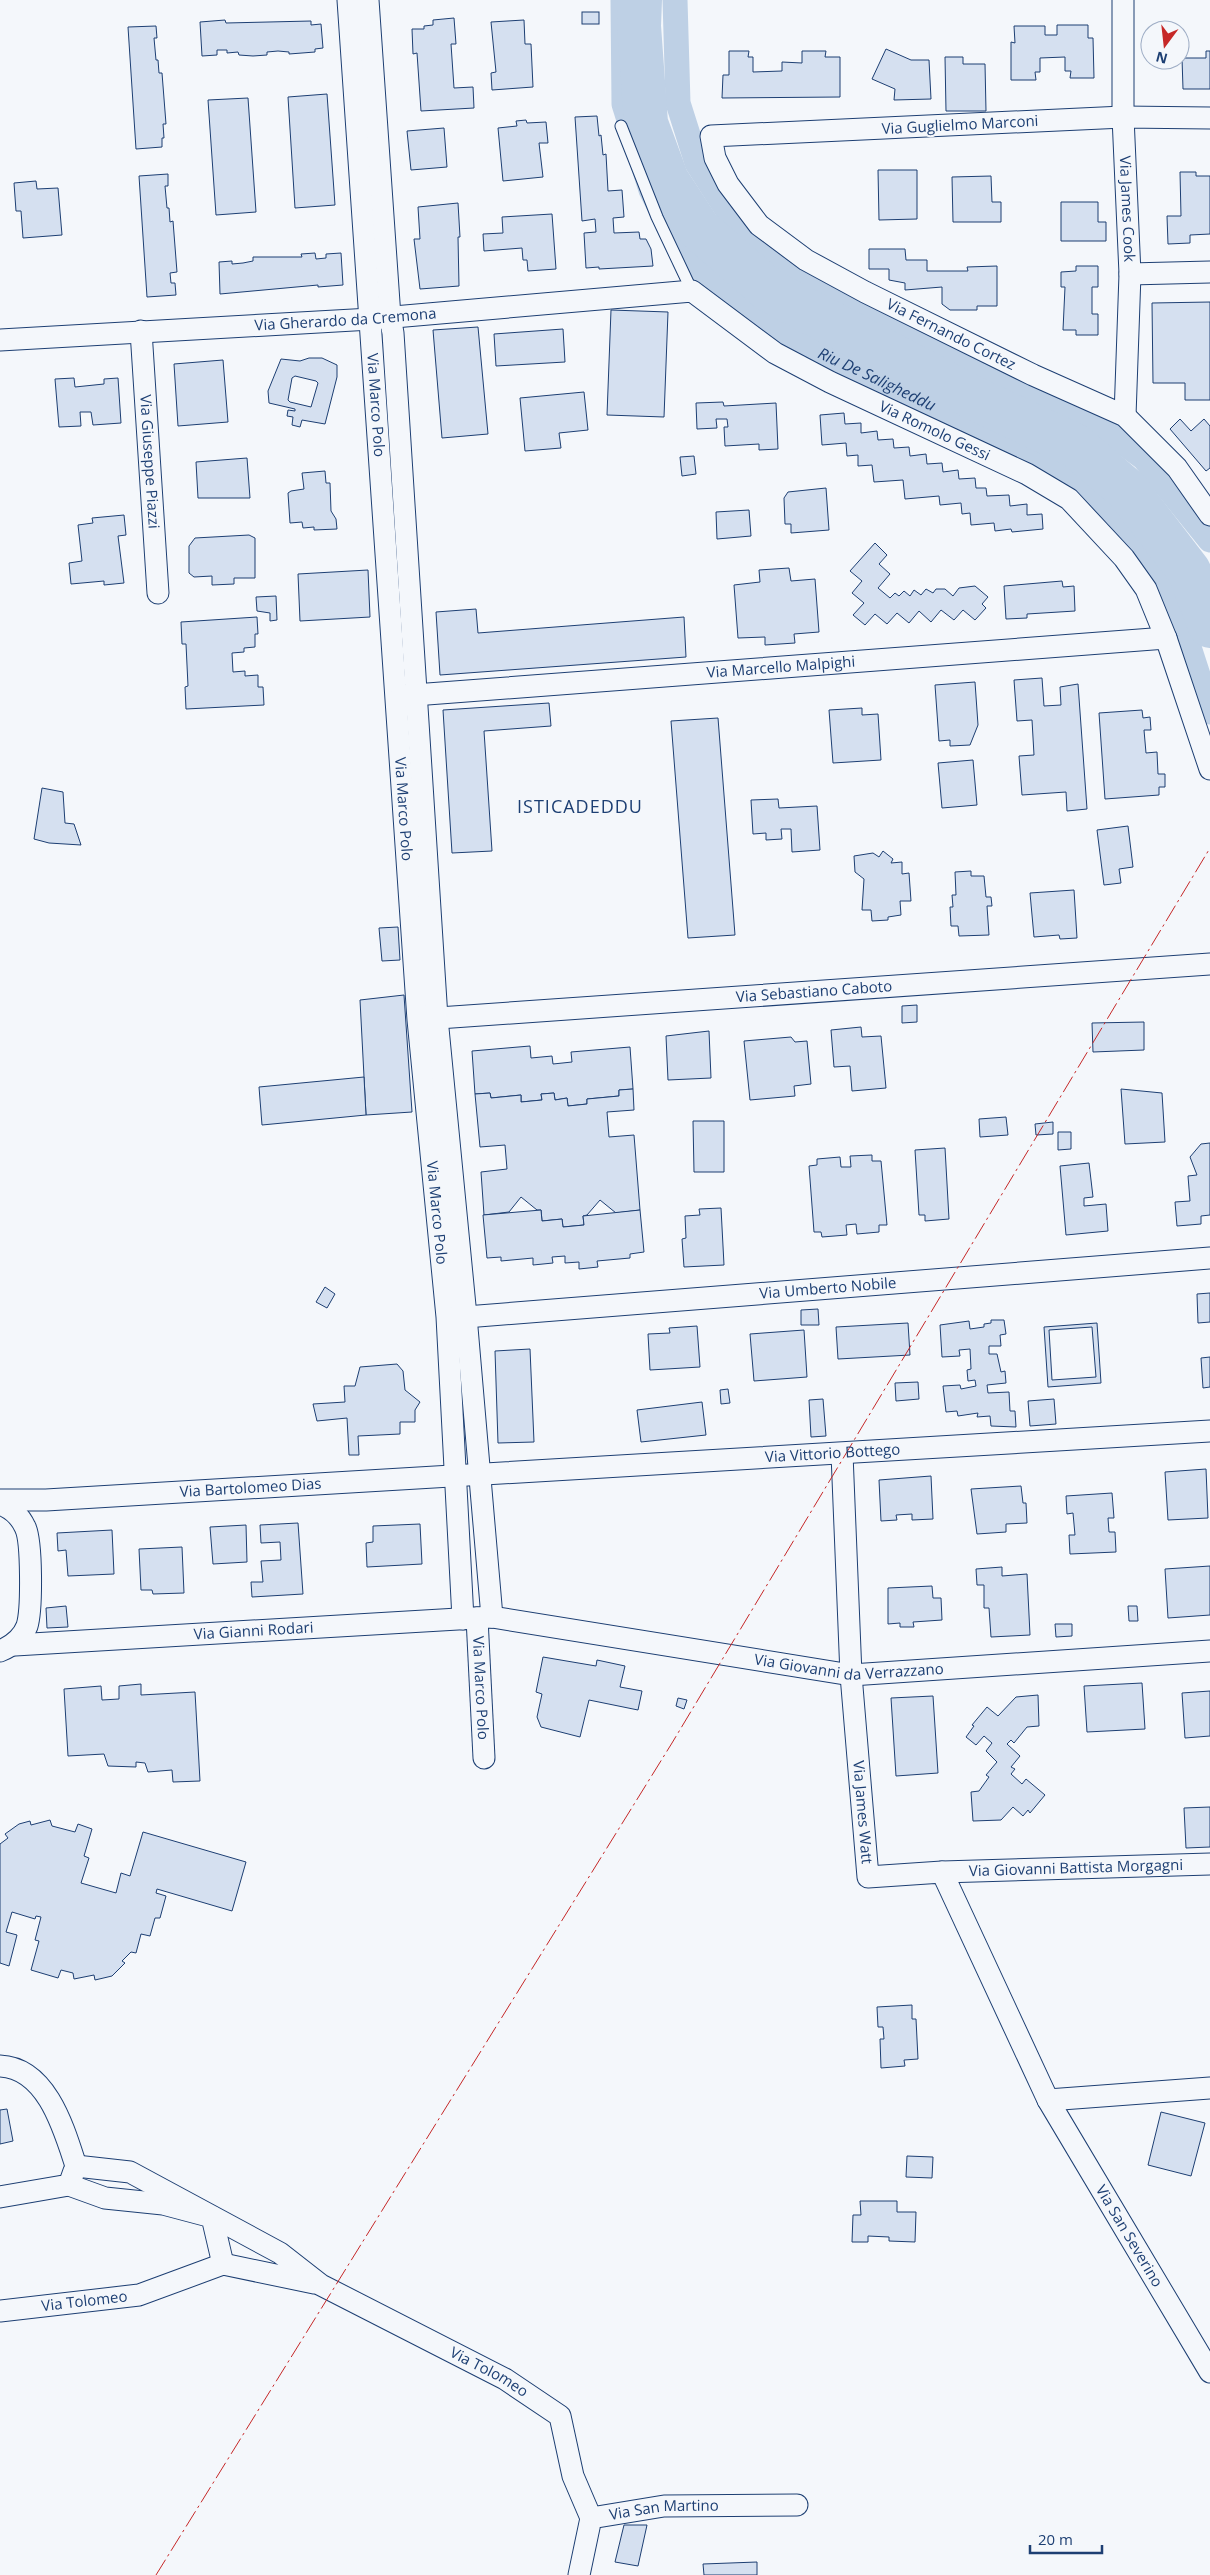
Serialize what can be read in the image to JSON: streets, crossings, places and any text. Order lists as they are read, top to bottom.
{
  "streets": {
    "street": [
      "Via Guglielmo Marconi",
      "Via James Cook",
      "Via Gherardo da Cremona",
      "Via Fernando Cortez",
      "Via Marco Polo",
      "Via Romolo Gessi",
      "Via Giuseppe Piazzi",
      "Via Marcello Malpighi",
      "Via Sebastiano Caboto",
      "Via Umberto Nobile",
      "Via Vittorio Bottego",
      "Via Bartolomeo Dias",
      "Via Gianni Rodari",
      "Via Giovanni da Verrazzano",
      "Via James Watt",
      "Via Giovanni Battista Morgagni",
      "Via San Severino",
      "Via Tolomeo",
      "Via San Martino"
    ]
  },
  "crossings": [
    ["Via Guglielmo Marconi", "Via James Cook"],
    ["Via Guglielmo Marconi", "Via Fernando Cortez"],
    ["Via James Cook", "Via Fernando Cortez"],
    ["Via Gherardo da Cremona", "Via Marco Polo"],
    ["Via Gherardo da Cremona", "Via Romolo Gessi"],
    ["Via Gherardo da Cremona", "Via Giuseppe Piazzi"],
    ["Via Marco Polo", "Via Marcello Malpighi"],
    ["Via Marco Polo", "Via Sebastiano Caboto"],
    ["Via Marco Polo", "Via Umberto Nobile"],
    ["Via Marco Polo", "Via Vittorio Bottego"],
    ["Via Marco Polo", "Via Bartolomeo Dias"],
    ["Via Marco Polo", "Via Gianni Rodari"],
    ["Via Marco Polo", "Via Giovanni da Verrazzano"],
    ["Via Romolo Gessi", "Via Marcello Malpighi"],
    ["Via Vittorio Bottego", "Via Bartolomeo Dias"],
    ["Via Vittorio Bottego", "Via James Watt"],
    ["Via Gianni Rodari", "Via Giovanni da Verrazzano"],
    ["Via Giovanni da Verrazzano", "Via James Watt"],
    ["Via James Watt", "Via Giovanni Battista Morgagni"],
    ["Via Tolomeo", "Via San Martino"]
  ],
  "districts": ["ISTICADEDDU"],
  "water": ["Riu De Saligheddu"],
  "scale_bar": "20 m",
  "north": "bottom"
}
